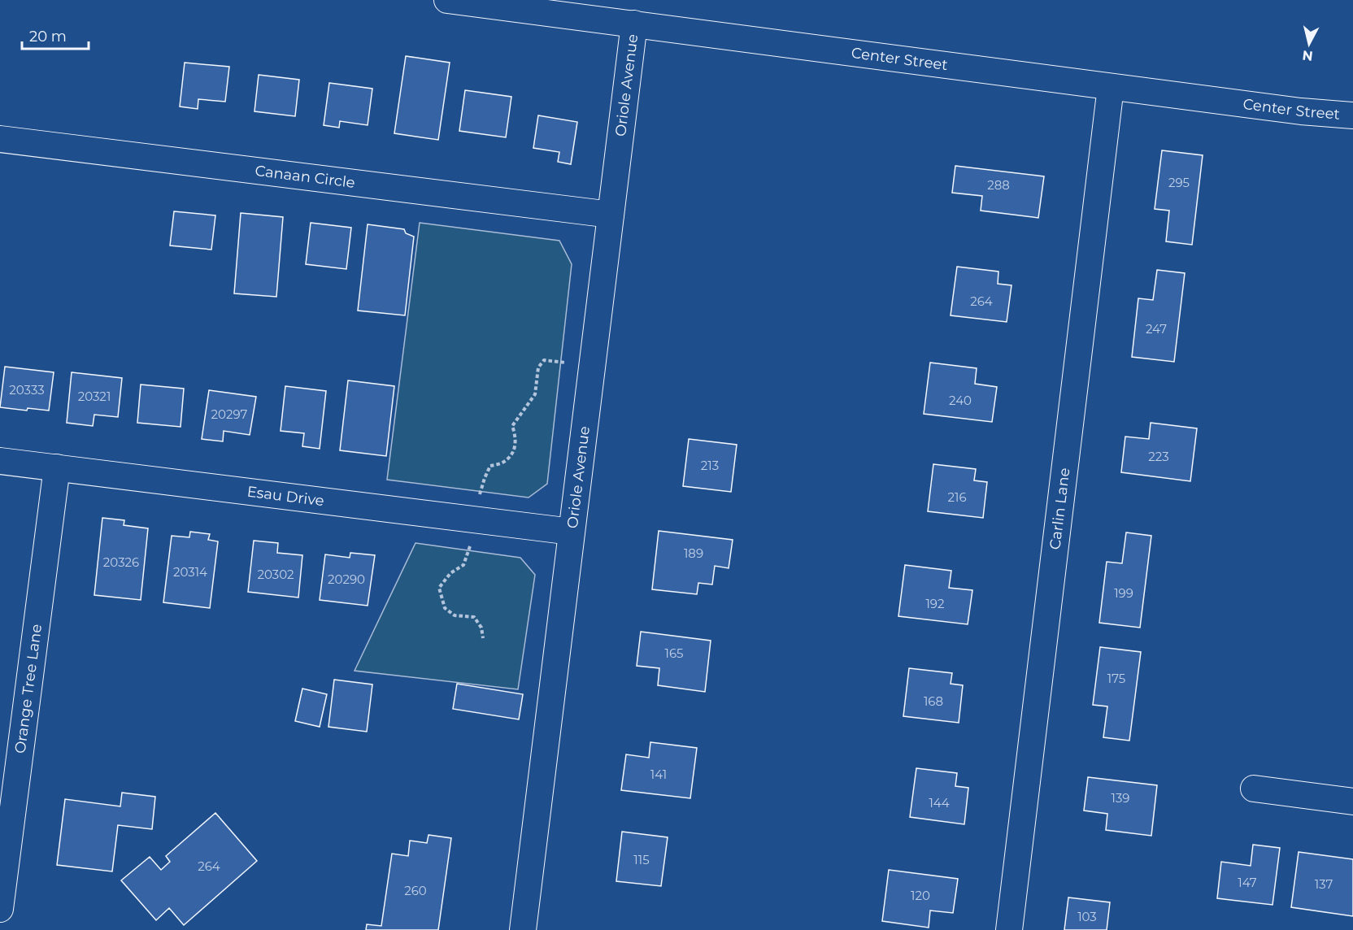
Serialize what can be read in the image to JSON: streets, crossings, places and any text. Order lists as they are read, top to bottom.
{
  "streets": {
    "street": [
      "Center Street",
      "Oriole Avenue",
      "Canaan Circle",
      "Esau Drive",
      "Carlin Lane",
      "Orange Tree Lane"
    ]
  },
  "crossings": [
    ["Center Street", "Oriole Avenue"],
    ["Center Street", "Carlin Lane"],
    ["Oriole Avenue", "Canaan Circle"],
    ["Oriole Avenue", "Esau Drive"],
    ["Esau Drive", "Orange Tree Lane"]
  ],
  "house_numbers": [
    "295",
    "288",
    "264",
    "247",
    "20333",
    "20321",
    "240",
    "20297",
    "223",
    "213",
    "216",
    "189",
    "20326",
    "20314",
    "20302",
    "20290",
    "199",
    "192",
    "165",
    "175",
    "168",
    "141",
    "139",
    "144",
    "115",
    "264",
    "147",
    "137",
    "260",
    "120",
    "103"
  ],
  "scale_bar": "20 m",
  "north": "bottom"
}
